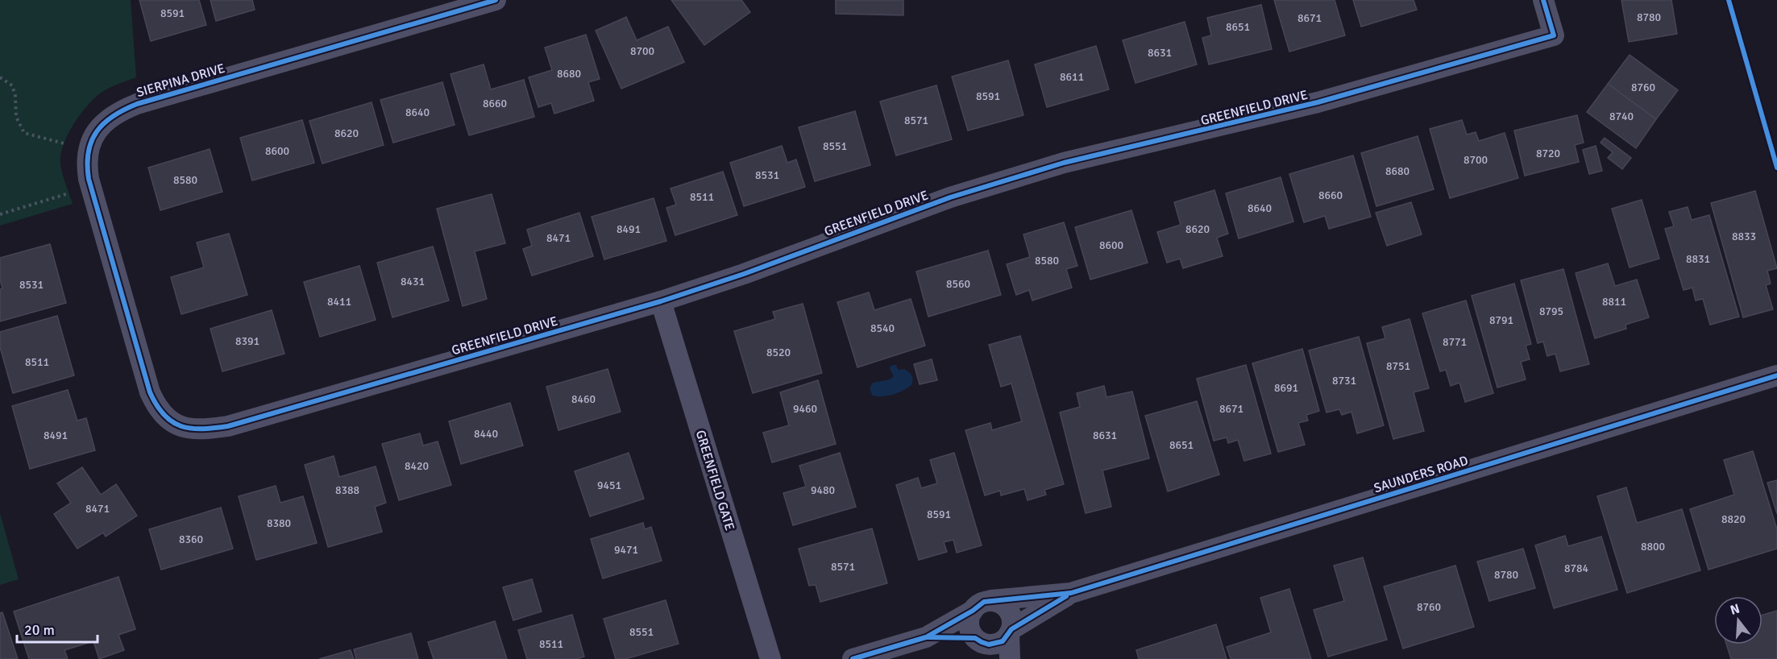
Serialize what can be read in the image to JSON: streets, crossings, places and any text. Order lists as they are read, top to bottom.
{
  "streets": {
    "street": [
      "SIERPINA DRIVE",
      "GREENFIELD DRIVE",
      "SAUNDERS ROAD",
      "GREENFIELD GATE"
    ]
  },
  "crossings": [
    ["SIERPINA DRIVE", "GREENFIELD DRIVE"],
    ["GREENFIELD DRIVE", "GREENFIELD GATE"]
  ],
  "house_numbers": [
    "8591",
    "8780",
    "8671",
    "8651",
    "8700",
    "8631",
    "8680",
    "8611",
    "8760",
    "8591",
    "8660",
    "8640",
    "8740",
    "8571",
    "8620",
    "8551",
    "8600",
    "8720",
    "8700",
    "8680",
    "8531",
    "8580",
    "8660",
    "8511",
    "8640",
    "8491",
    "8620",
    "8833",
    "8471",
    "8600",
    "8831",
    "8580",
    "8431",
    "8560",
    "8531",
    "8411",
    "8811",
    "8795",
    "8791",
    "8540",
    "8391",
    "8771",
    "8520",
    "8511",
    "8751",
    "8731",
    "8691",
    "8460",
    "9460",
    "8671",
    "8440",
    "8491",
    "8631",
    "8651",
    "8420",
    "9451",
    "8388",
    "9480",
    "8471",
    "8591",
    "8820",
    "8380",
    "8360",
    "8800",
    "9471",
    "8571",
    "8784",
    "8780",
    "8760",
    "8551",
    "8511"
  ],
  "scale_bar": "20 m",
  "north": "top"
}
